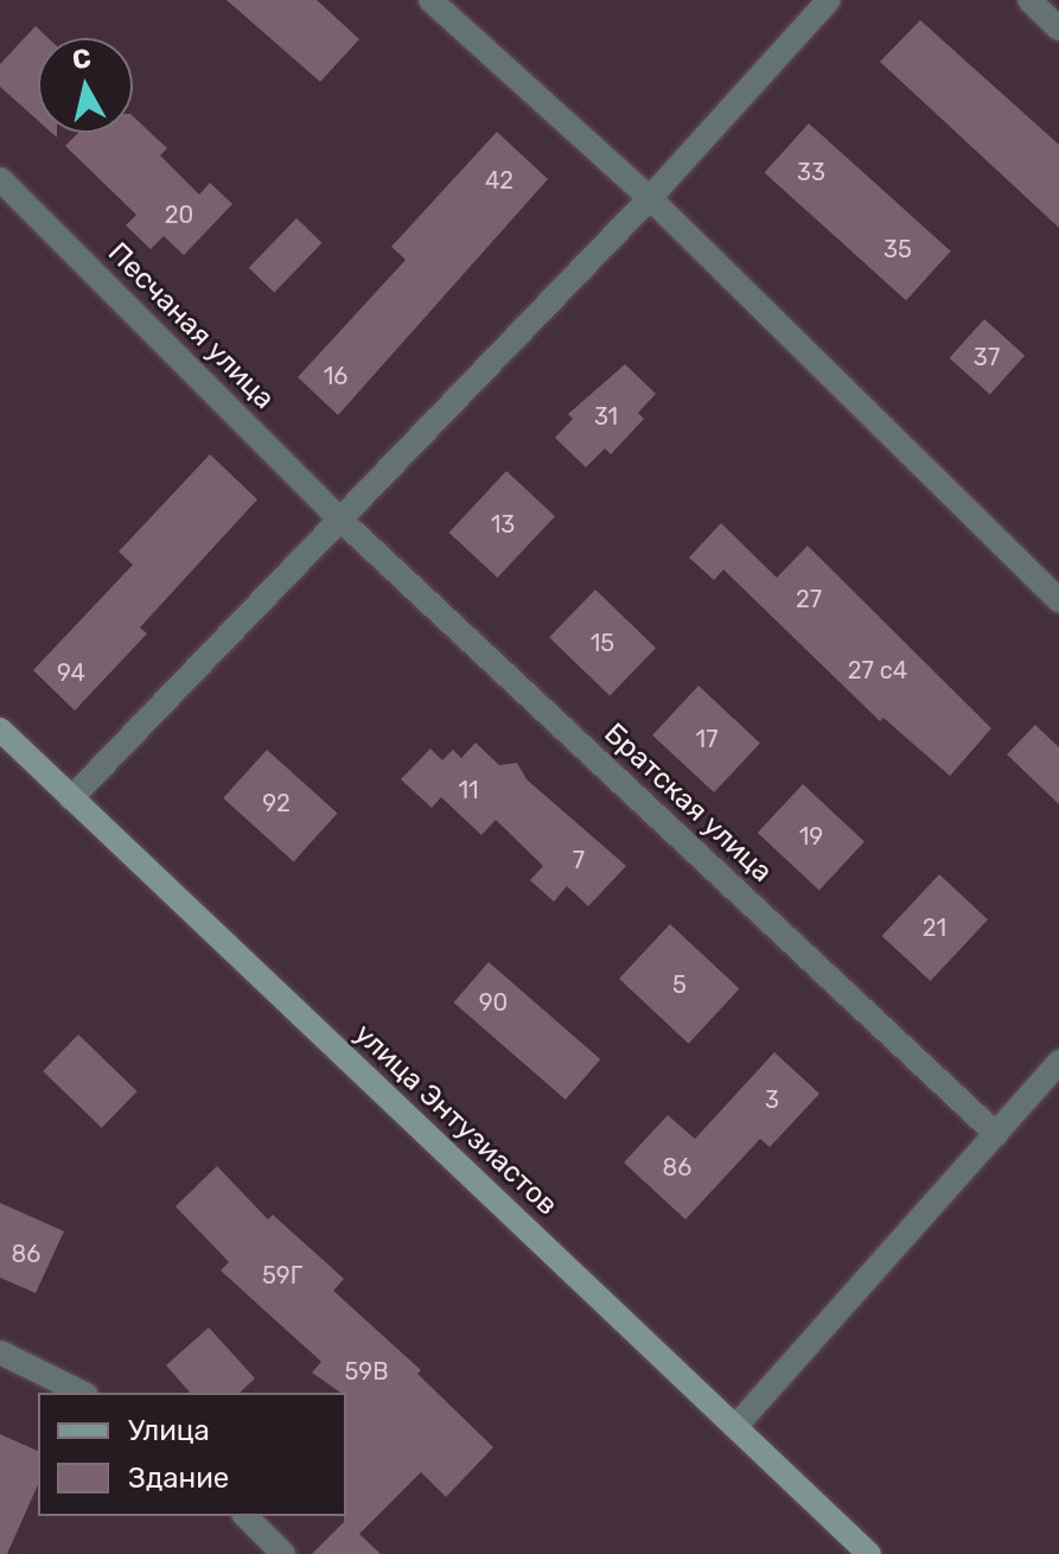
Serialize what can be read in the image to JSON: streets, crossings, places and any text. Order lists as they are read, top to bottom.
{
  "streets": {
    "street": ["Песчаная улица", "Братская улица", "улица Энтузиастов"]
  },
  "crossings": [
    ["Песчаная улица", "Братская улица"]
  ],
  "house_numbers": [
    "33",
    "42",
    "20",
    "35",
    "37",
    "16",
    "31",
    "13",
    "27",
    "15",
    "27 с4",
    "94",
    "17",
    "11",
    "92",
    "19",
    "7",
    "21",
    "5",
    "90",
    "3",
    "86",
    "86",
    "59Г",
    "59В"
  ],
  "legend": ["Улица", "Здание"],
  "north": "top"
}
